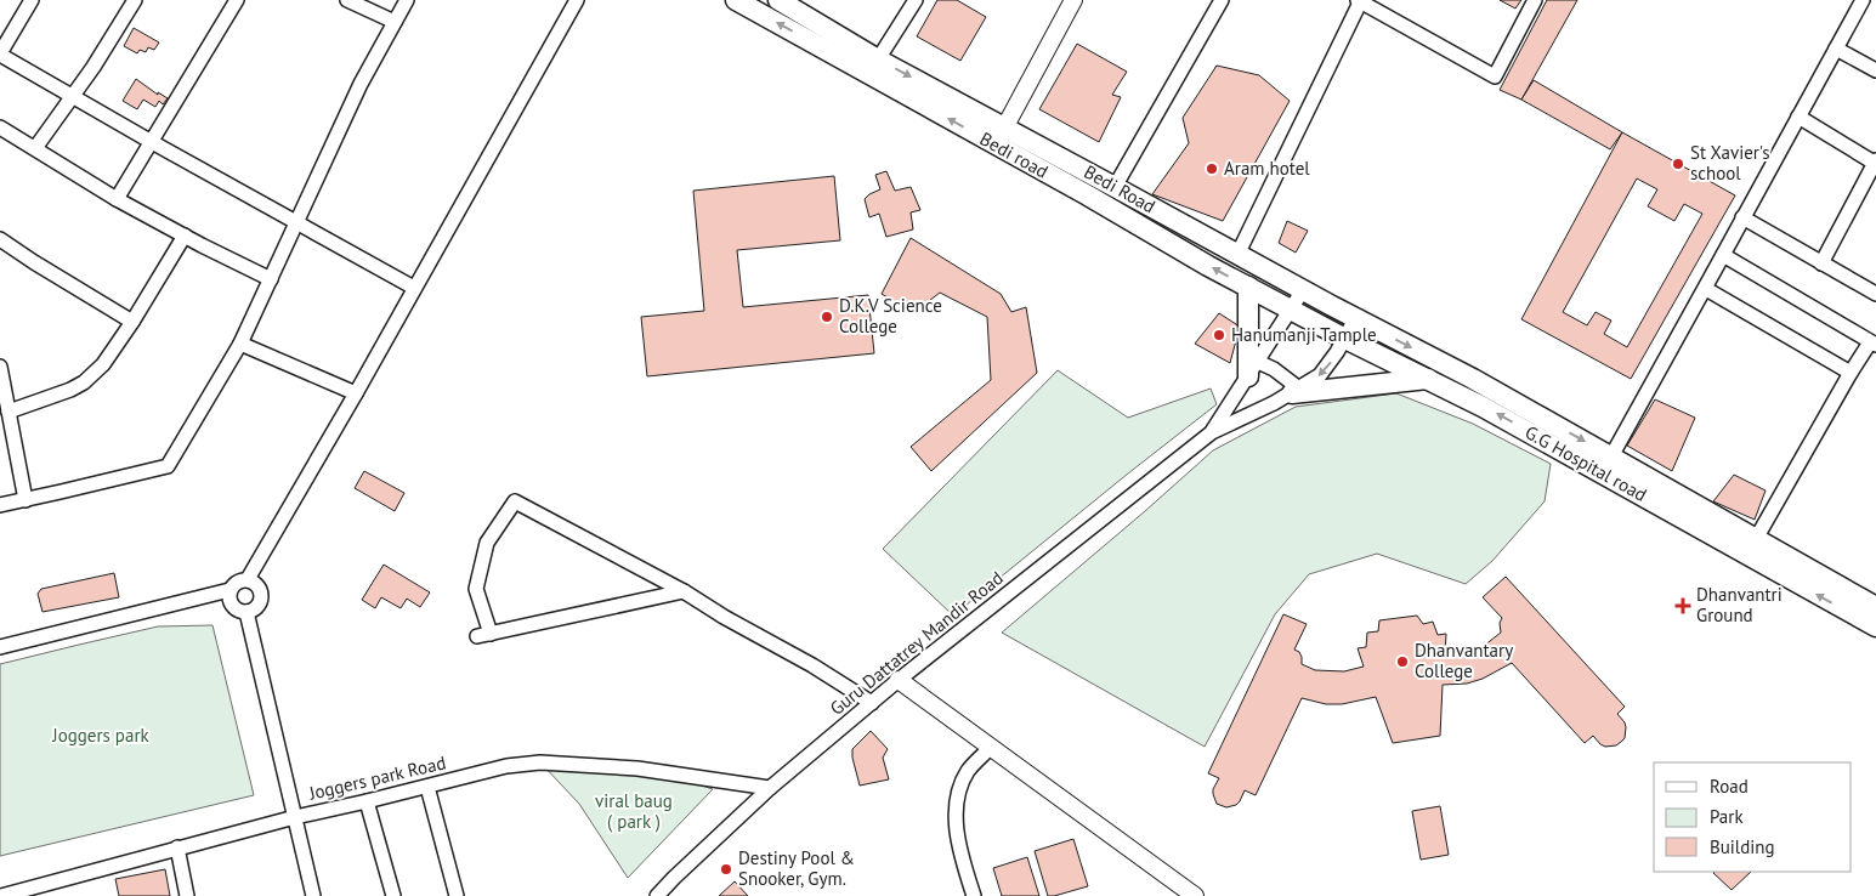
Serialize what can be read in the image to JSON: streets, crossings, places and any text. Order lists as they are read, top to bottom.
{
  "streets": {
    "main road": ["Bedi road", "Bedi Road", "G.G Hospital road"],
    "street": ["Guru Dattatrey Mandir Road", "Joggers park Road"]
  },
  "crossings": [
    ["Bedi road", "G.G Hospital road"],
    ["Bedi road", "Guru Dattatrey Mandir Road"],
    ["Bedi Road", "G.G Hospital road"],
    ["Bedi Road", "Guru Dattatrey Mandir Road"],
    ["G.G Hospital road", "Guru Dattatrey Mandir Road"],
    ["Guru Dattatrey Mandir Road", "Joggers park Road"]
  ],
  "one_way": ["Bedi road"],
  "parks": ["Joggers park", "viral baug ( park )"],
  "places": {
    "other": [
      "St Xavier's school",
      "Aram hotel",
      "D.K.V Science College",
      "Hanumanji Tample",
      "Dhanvantary College",
      "Destiny Pool & Snooker, Gym."
    ],
    "health": ["Dhanvantri Ground"]
  },
  "legend": ["Road", "Park", "Building"]
}
